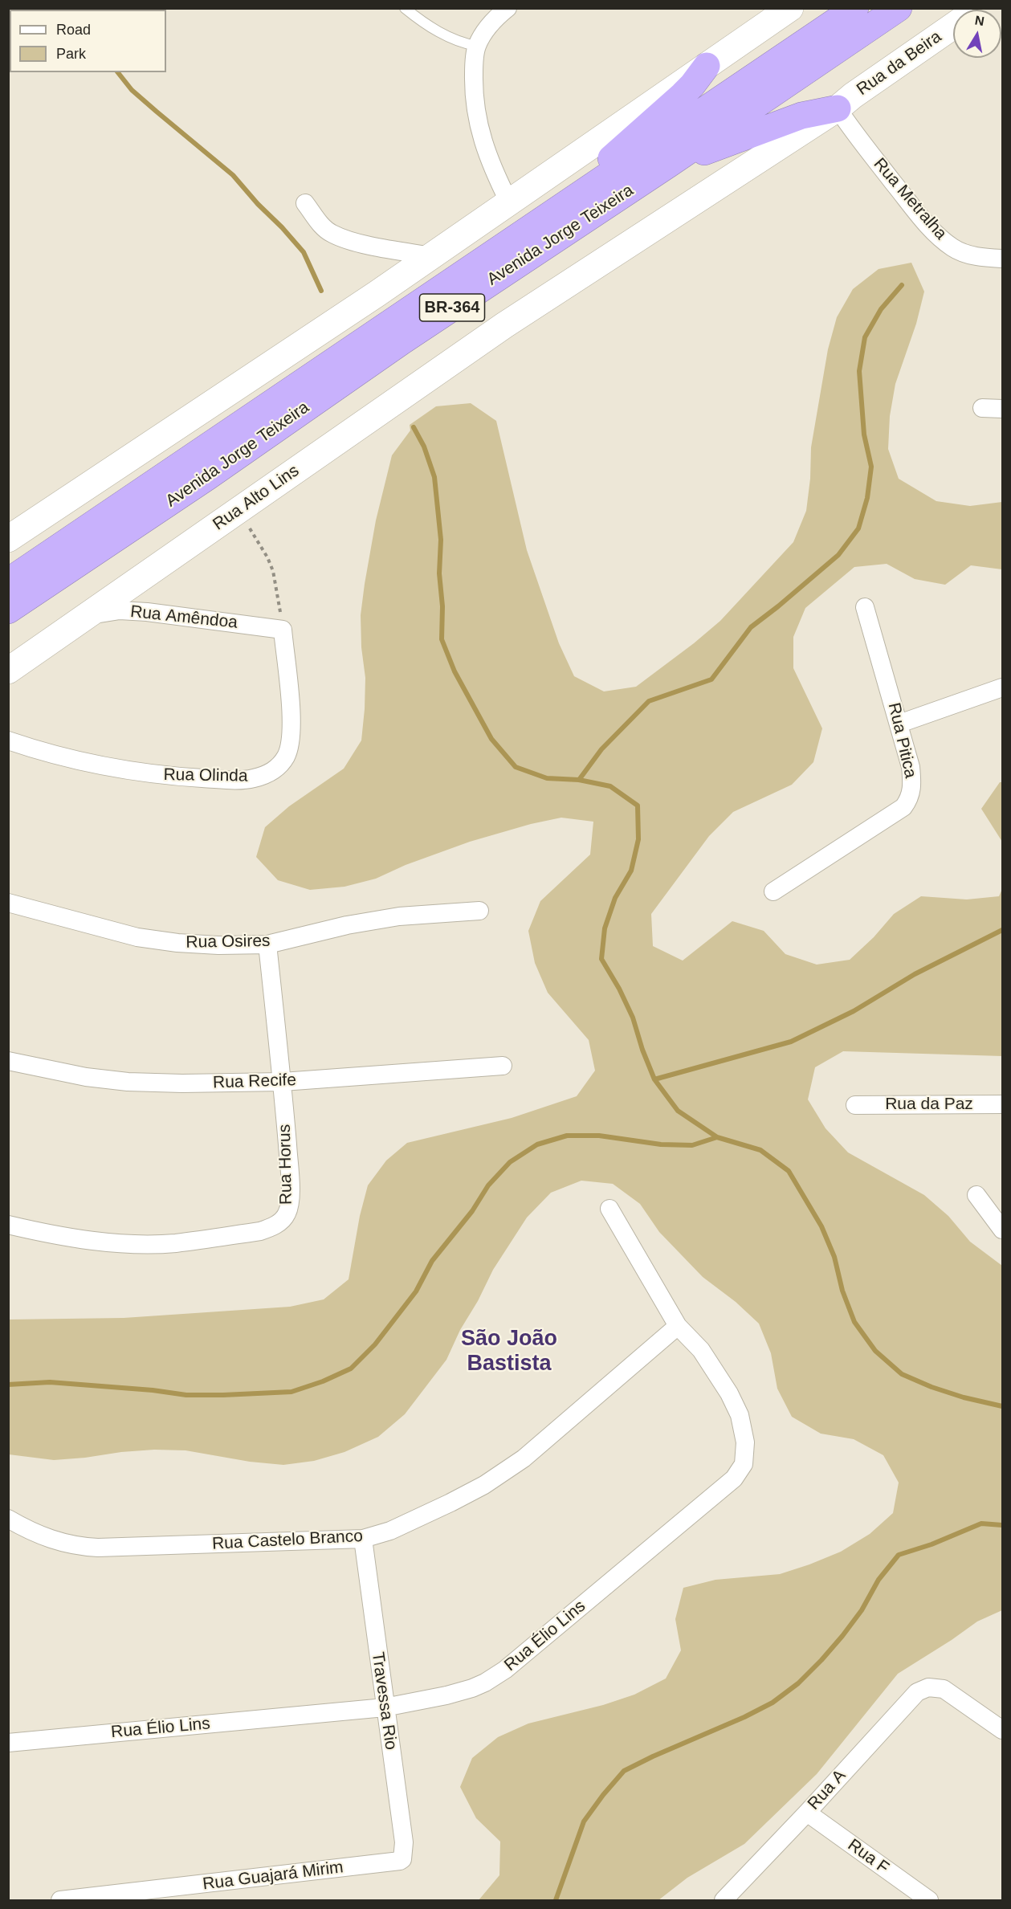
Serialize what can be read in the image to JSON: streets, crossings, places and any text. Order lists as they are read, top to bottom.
{
  "streets": {
    "highway": ["Avenida Jorge Teixeira", "BR-364"],
    "main road": ["Rua da Beira", "Rua Alto Lins"],
    "street": [
      "Rua Metralha",
      "Rua Amêndoa",
      "Rua Pitica",
      "Rua Olinda",
      "Rua Osires",
      "Rua Recife",
      "Rua da Paz",
      "Rua Horus",
      "Rua Castelo Branco",
      "Rua Élio Lins",
      "Travessa Rio",
      "Rua A",
      "Rua F",
      "Rua Guajará Mirim"
    ]
  },
  "crossings": [
    ["Rua da Beira", "Rua Metralha"],
    ["Rua da Beira", "Rua Alto Lins"],
    ["Rua Alto Lins", "Rua Amêndoa"],
    ["Rua Amêndoa", "Rua Olinda"],
    ["Rua Osires", "Rua Horus"],
    ["Rua Recife", "Rua Horus"],
    ["Rua Castelo Branco", "Rua Élio Lins"],
    ["Rua Castelo Branco", "Travessa Rio"],
    ["Rua Élio Lins", "Travessa Rio"],
    ["Travessa Rio", "Rua Guajará Mirim"],
    ["Rua A", "Rua F"]
  ],
  "districts": ["São João Bastista"],
  "legend": ["Road", "Park"],
  "north": "top"
}
